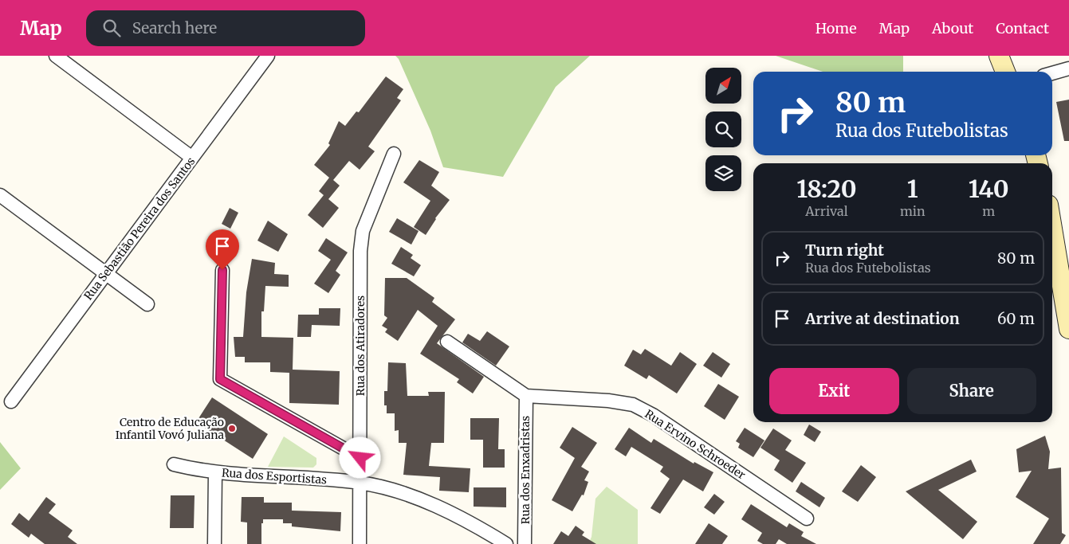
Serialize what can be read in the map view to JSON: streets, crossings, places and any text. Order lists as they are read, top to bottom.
{
  "streets": {
    "street": [
      "Rua Sebastião Pereira dos Santos",
      "Rua dos Atiradores",
      "Rua Ervino Schroeder",
      "Rua dos Enxadristas",
      "Rua dos Esportistas"
    ]
  },
  "crossings": [
    ["Rua dos Atiradores", "Rua dos Esportistas"],
    ["Rua Ervino Schroeder", "Rua dos Enxadristas"]
  ],
  "places": ["Centro de Educação Infantil Vovó Juliana"],
  "north": "top right",
  "page": {
    "header": "Map",
    "search": "Search here",
    "nav": [
      "Home",
      "Map",
      "About",
      "Contact"
    ],
    "turn": ["80 m", "Rua dos Futebolistas"],
    "eta": [
      "18:20",
      "Arrival",
      "1",
      "min",
      "140",
      "m"
    ],
    "list": [
      {
        "name": "Turn right",
        "note": "Rua dos Futebolistas",
        "value": "80 m"
      },
      {
        "name": "Arrive at destination",
        "value": "60 m"
      }
    ],
    "buttons": ["Exit", "Share"]
  }
}
